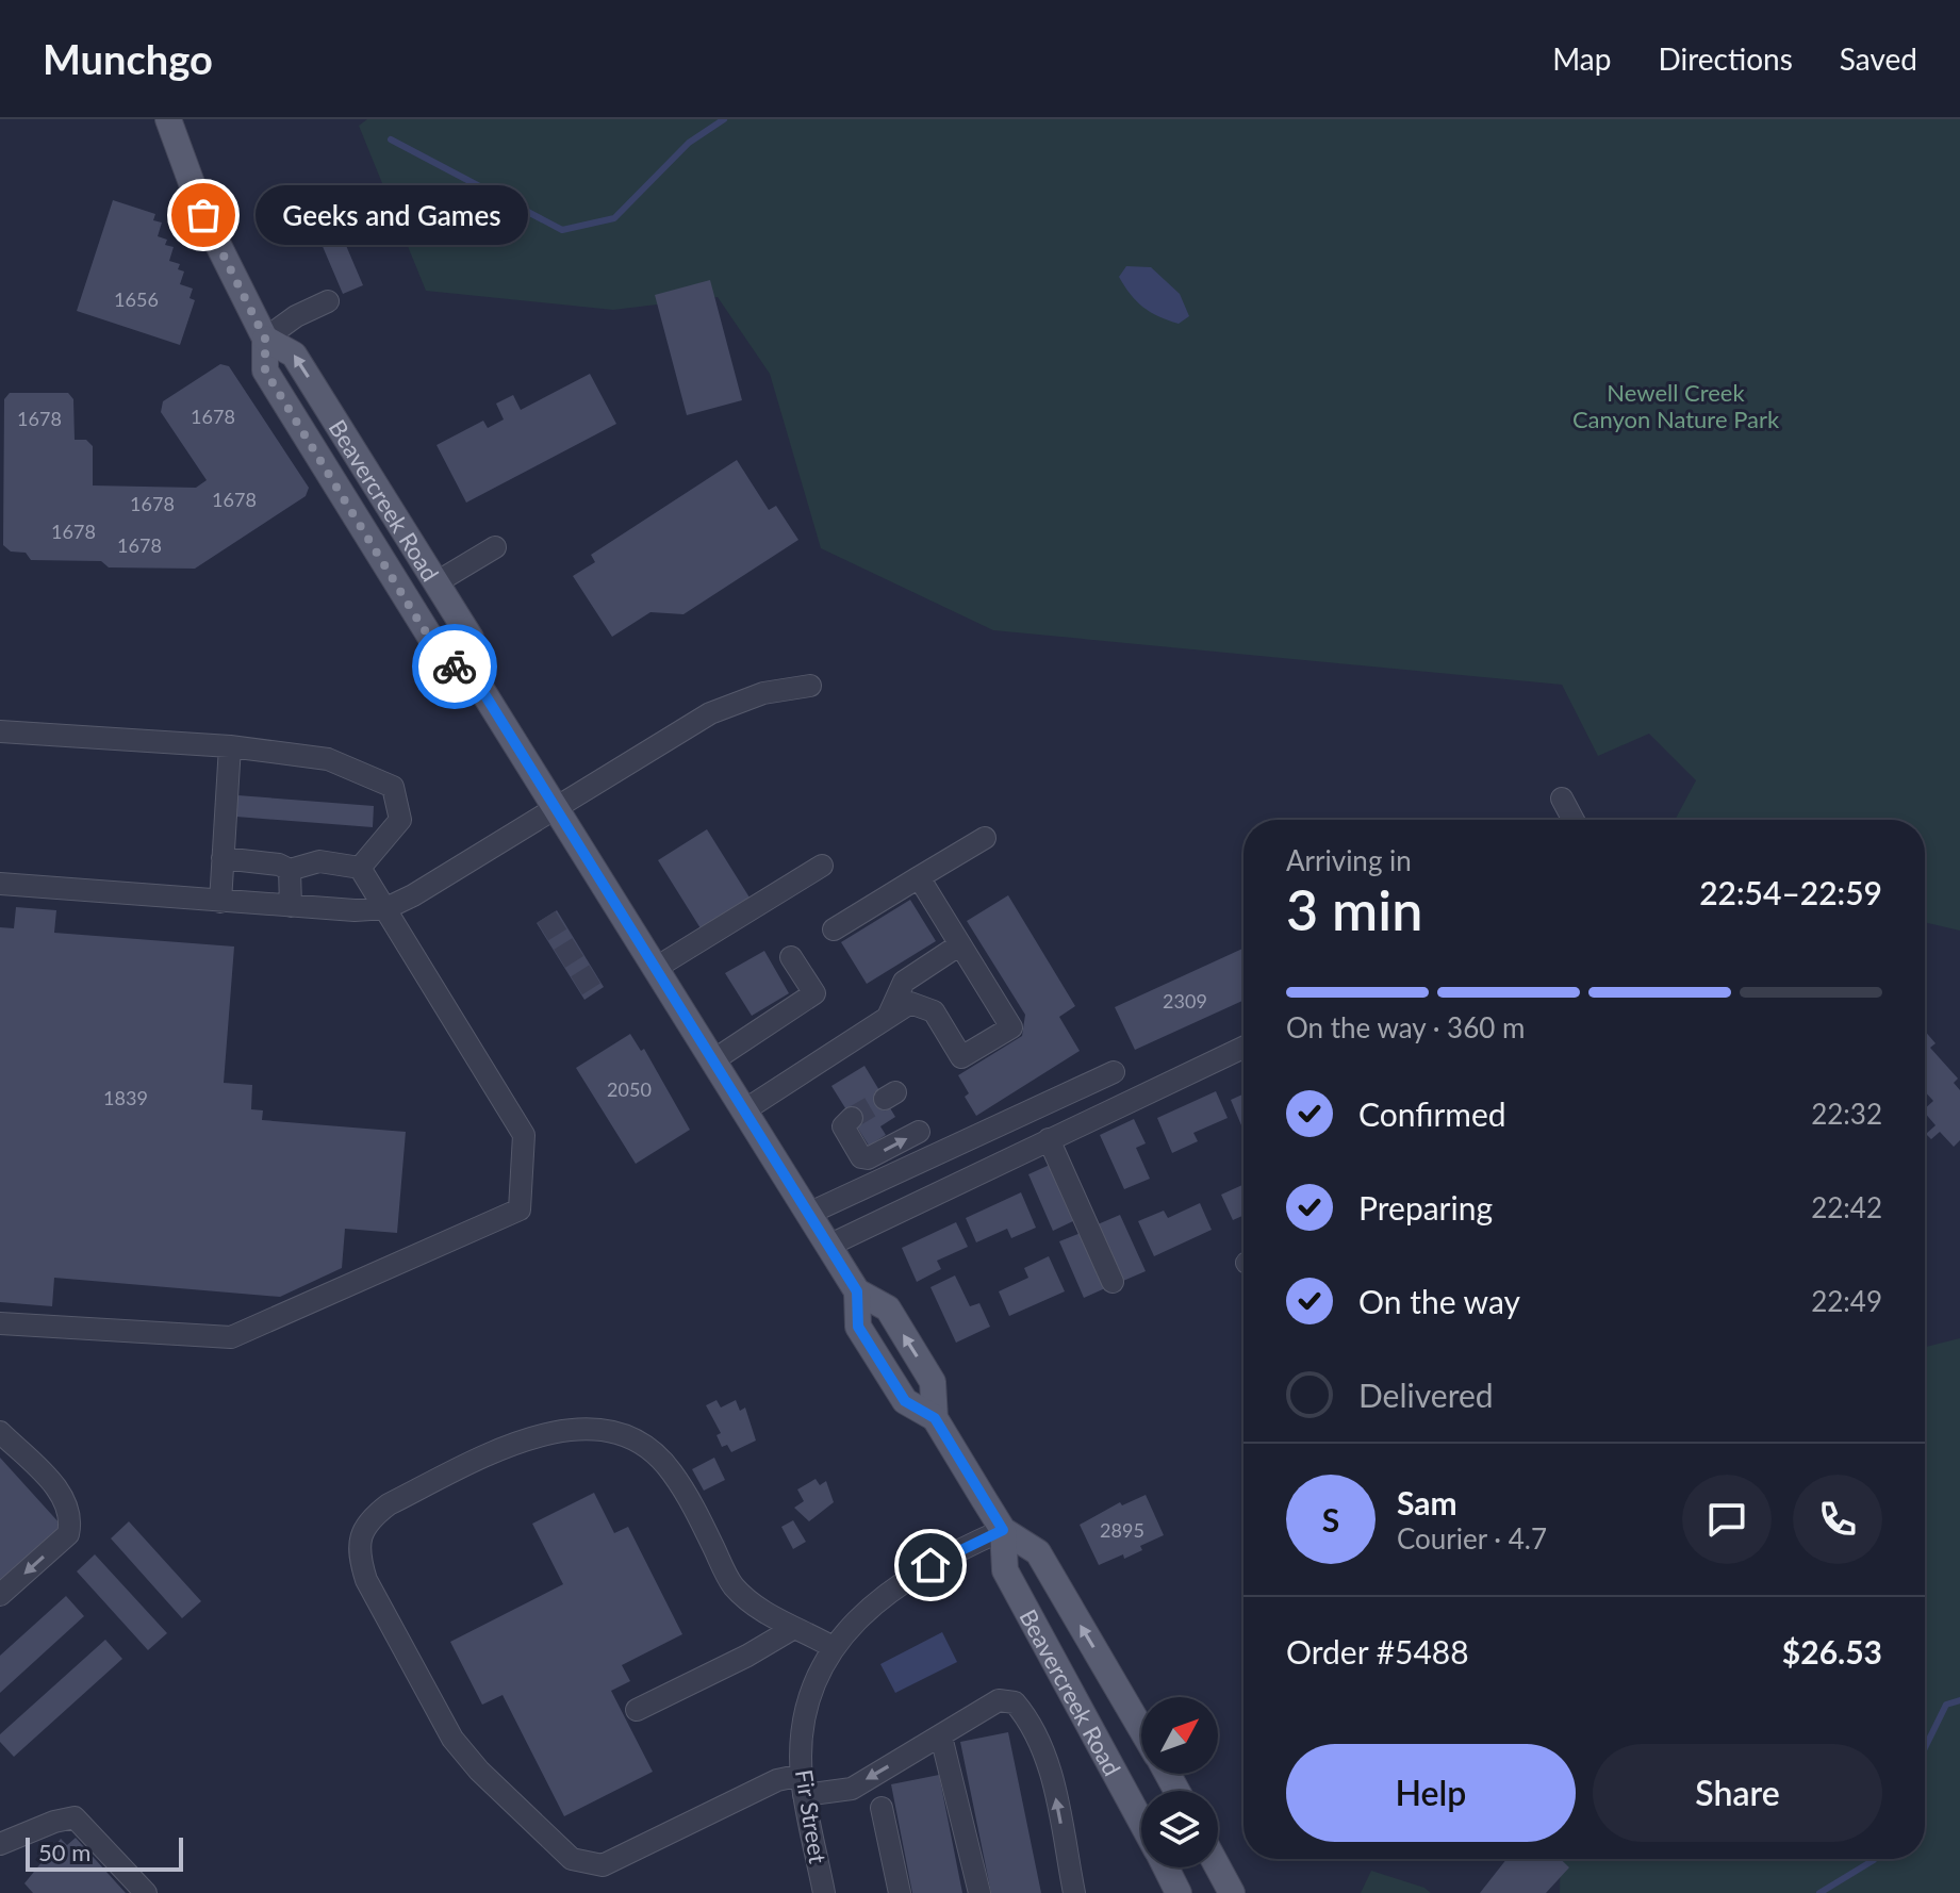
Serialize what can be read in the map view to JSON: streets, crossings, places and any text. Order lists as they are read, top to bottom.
{
  "streets": {
    "main road": ["Beavercreek Road"],
    "street": ["Fir Street"]
  },
  "crossings": [
    ["Beavercreek Road", "Fir Street"]
  ],
  "parks": ["Newell Creek Canyon Nature Park"],
  "places": ["Geeks and Games"],
  "house_numbers": [
    "1656",
    "1678",
    "1678",
    "1678",
    "1678",
    "1678",
    "1678",
    "2309",
    "2050",
    "1839",
    "2895"
  ],
  "scale_bar": "50 m",
  "north": "top right",
  "page": {
    "header": "Munchgo",
    "nav": ["Map", "Directions", "Saved"],
    "bubble": "Geeks and Games",
    "heading": ["3 min", "Arriving in", "22:54–22:59"],
    "panel": [
      "Sam",
      "Courier · 4.7",
      "Order #5488",
      "$26.53"
    ],
    "bar": "On the way · 360 m",
    "list": [
      ["Confirmed", "22:32"],
      ["Preparing", "22:42"],
      ["On the way", "22:49"],
      "Delivered"
    ],
    "round": "S",
    "buttons": ["Help", "Share"],
    "scale": "50 m"
  }
}
